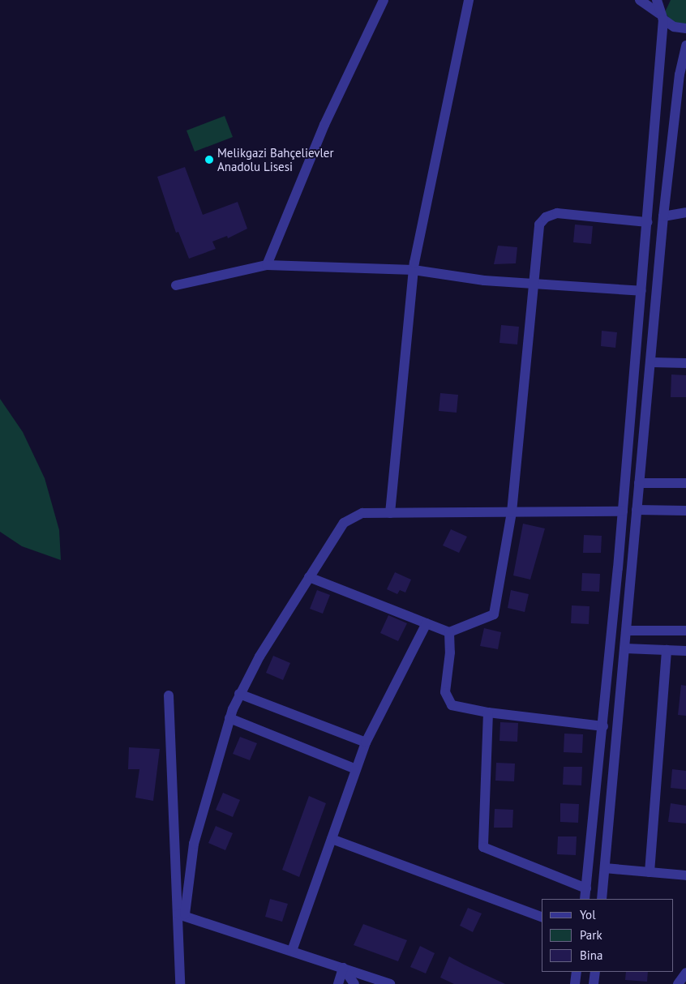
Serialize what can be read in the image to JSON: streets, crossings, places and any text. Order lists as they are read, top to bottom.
{
  "places": ["Melikgazi Bahçelievler Anadolu Lisesi"],
  "legend": ["Yol", "Park", "Bina"]
}
